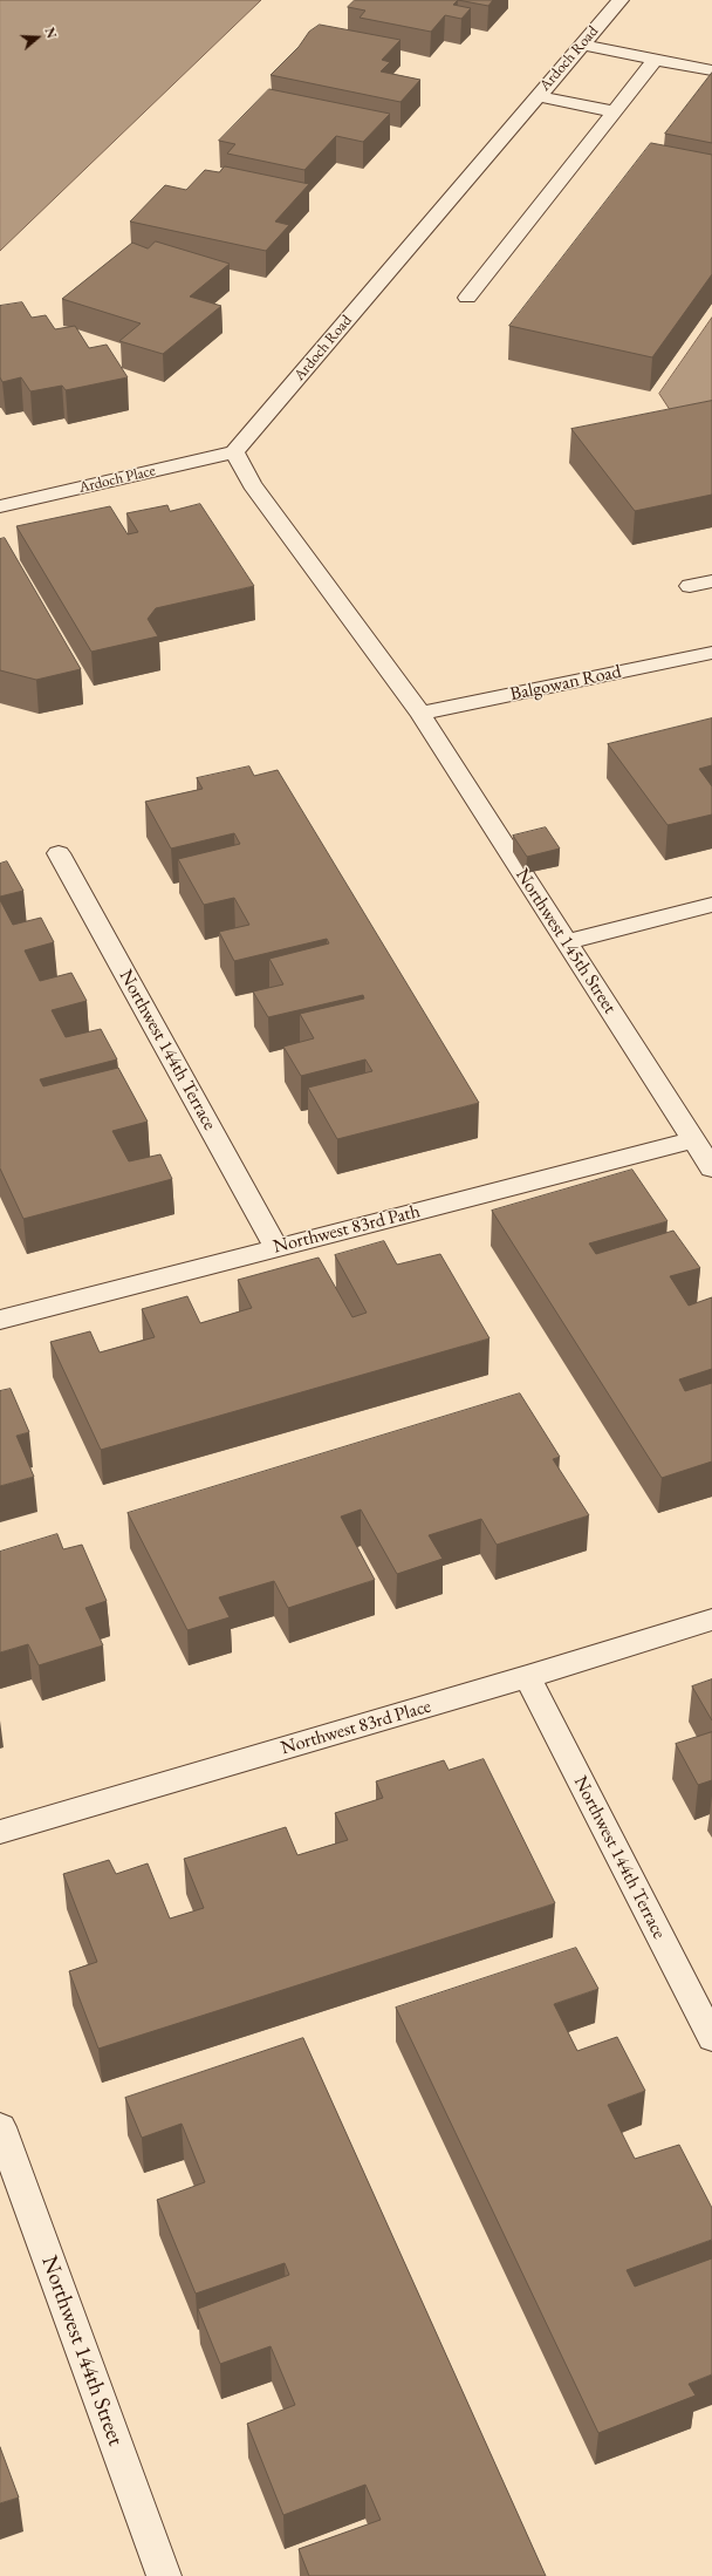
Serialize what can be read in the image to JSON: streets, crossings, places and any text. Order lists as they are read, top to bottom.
{
  "streets": {
    "street": [
      "Ardoch Road",
      "Ardoch Place",
      "Balgowan Road",
      "Northwest 145th Street",
      "Northwest 144th Terrace",
      "Northwest 83rd Path",
      "Northwest 83rd Place",
      "Northwest 144th Street"
    ]
  },
  "crossings": [
    ["Ardoch Road", "Ardoch Place"],
    ["Balgowan Road", "Northwest 145th Street"],
    ["Northwest 145th Street", "Northwest 83rd Path"],
    ["Northwest 144th Terrace", "Northwest 83rd Path"],
    ["Northwest 144th Terrace", "Northwest 83rd Place"]
  ],
  "north": "right"
}
